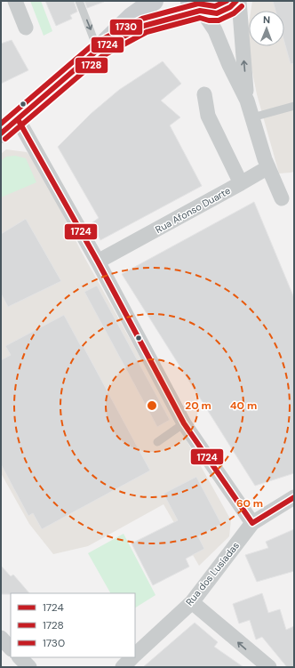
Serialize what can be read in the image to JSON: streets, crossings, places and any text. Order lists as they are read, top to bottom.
{
  "streets": {
    "street": ["Rua Afonso Duarte", "Rua dos Lusíadas"]
  },
  "lines": ["transit line 1724", "transit line 1730", "transit line 1728"],
  "legend": ["1724", "1728", "1730"],
  "north": "top",
  "rings": ["20 m", "40 m", "60 m"]
}
